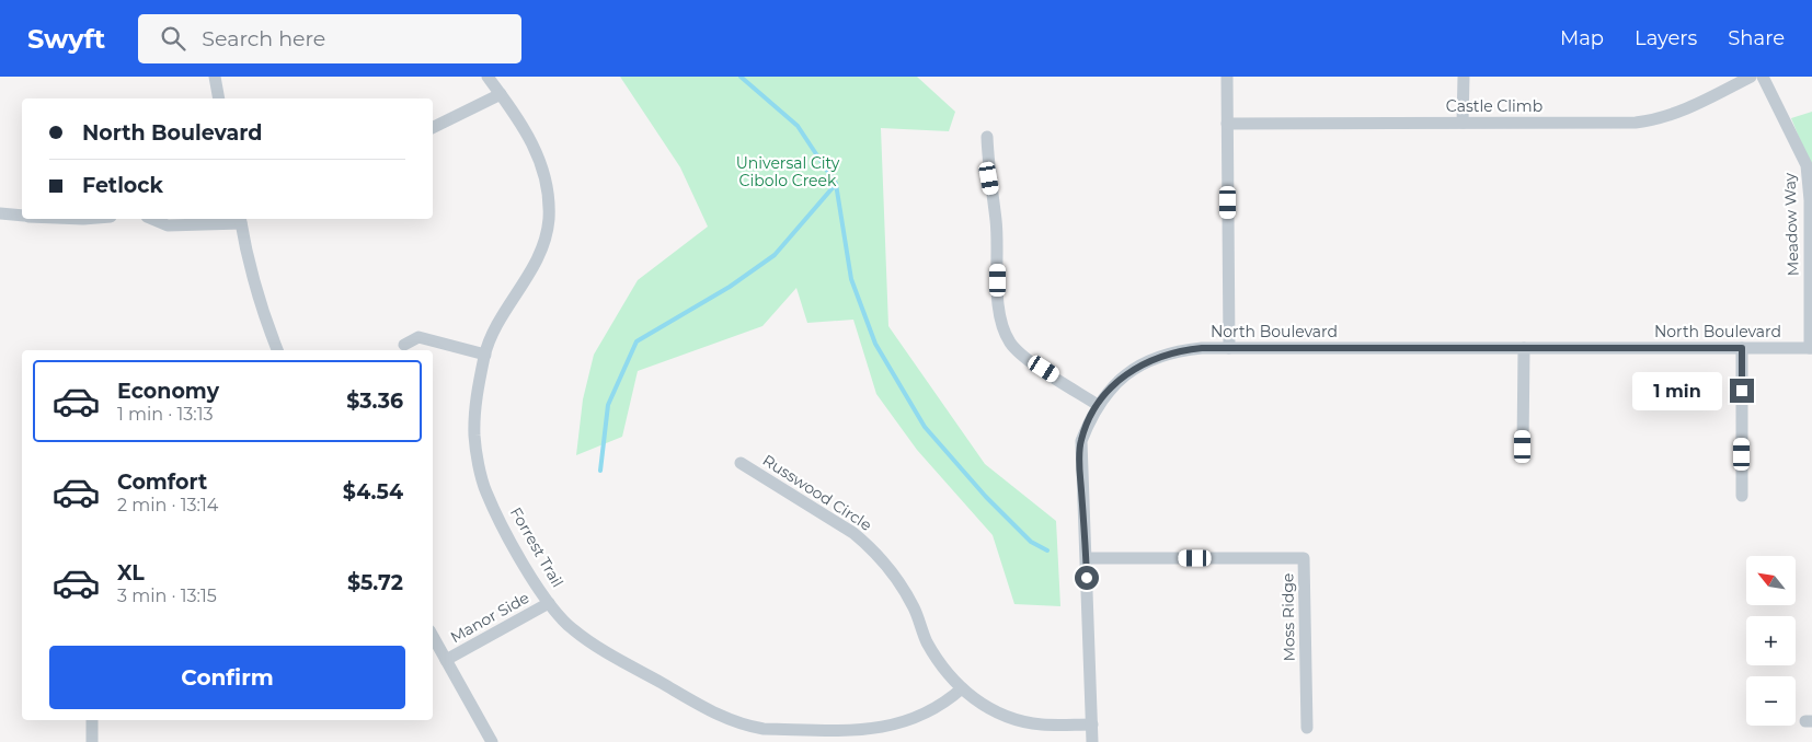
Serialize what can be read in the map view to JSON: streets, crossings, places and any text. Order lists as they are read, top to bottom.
{
  "streets": {
    "street": [
      "Castle Climb",
      "Meadow Way",
      "North Boulevard",
      "Russwood Circle",
      "Forrest Trail",
      "Manor Side",
      "Moss Ridge"
    ]
  },
  "crossings": [
    ["Meadow Way", "North Boulevard"],
    ["North Boulevard", "Moss Ridge"],
    ["Russwood Circle", "Forrest Trail"],
    ["Forrest Trail", "Manor Side"]
  ],
  "parks": ["Universal City Cibolo Creek"],
  "north": "top left",
  "page": {
    "header": "Swyft",
    "search": "Search here",
    "nav": ["Map", "Layers", "Share"],
    "banner": ["North Boulevard", "Fetlock"],
    "list": [
      {
        "name": "Economy",
        "note": "1 min · 13:13",
        "value": "$3.36"
      },
      {
        "name": "Comfort",
        "note": "2 min · 13:14",
        "value": "$4.54"
      },
      {
        "name": "XL",
        "note": "3 min · 13:15",
        "value": "$5.72"
      }
    ],
    "bubble": "1 min",
    "map_buttons": ["+", "−"],
    "buttons": "Confirm"
  }
}
